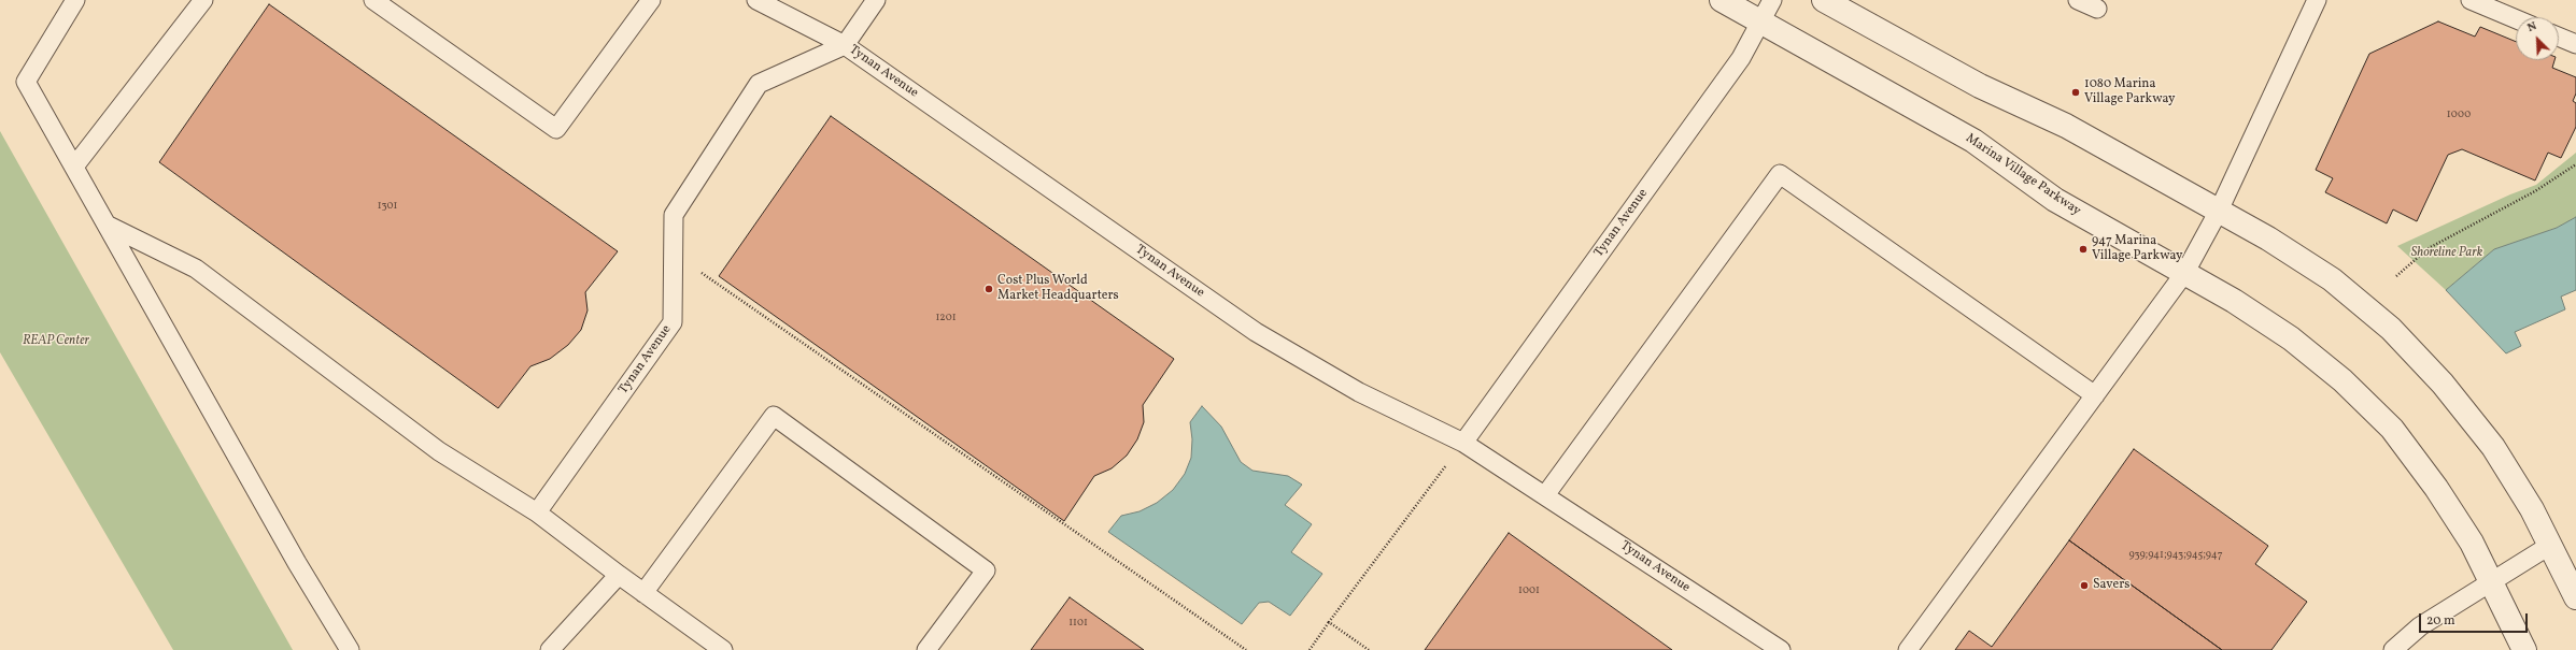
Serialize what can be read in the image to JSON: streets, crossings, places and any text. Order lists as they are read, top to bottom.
{
  "streets": {
    "street": ["Marina Village Parkway"],
    "lane": ["Tynan Avenue"]
  },
  "crossings": [
    ["Tynan Avenue", "Marina Village Parkway"]
  ],
  "parks": ["Shoreline Park", "REAP Center"],
  "places": [
    "1080 Marina Village Parkway",
    "947 Marina Village Parkway",
    "Cost Plus World Market Headquarters",
    "Savers"
  ],
  "house_numbers": [
    "1000",
    "1301",
    "1201",
    "939;941;943;945;947",
    "1001",
    "1101"
  ],
  "scale_bar": "20 m",
  "north": "top left"
}
